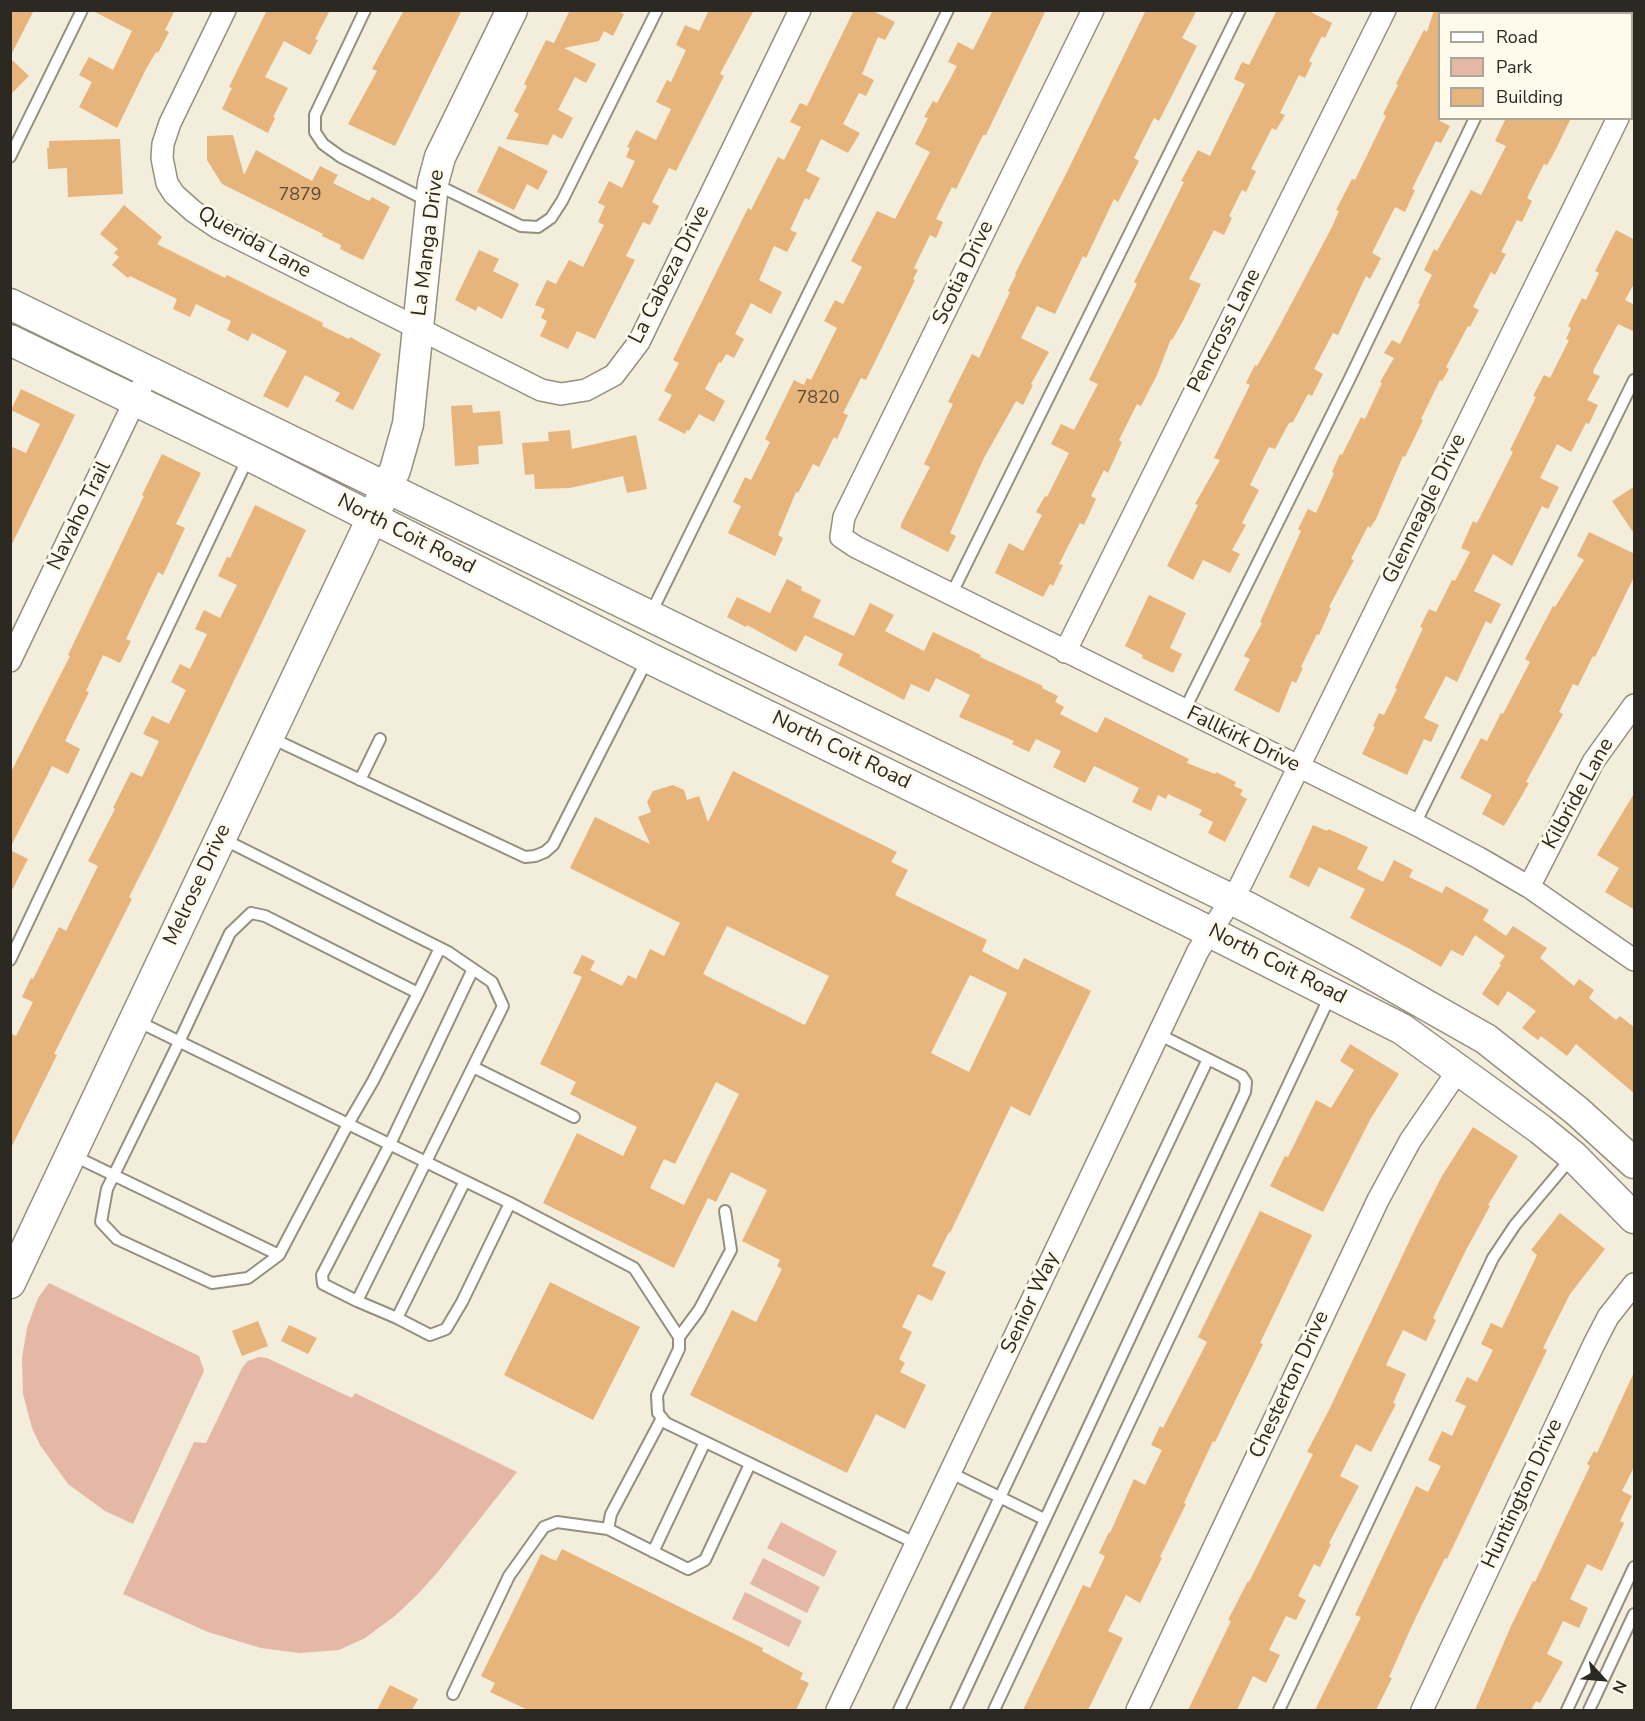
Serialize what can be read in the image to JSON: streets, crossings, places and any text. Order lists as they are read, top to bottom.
{
  "streets": {
    "main road": ["La Manga Drive", "North Coit Road", "Melrose Drive"],
    "street": [
      "Querida Lane",
      "Scotia Drive",
      "La Cabeza Drive",
      "Pencross Lane",
      "Glenneagle Drive",
      "Navaho Trail",
      "Fallkirk Drive",
      "Kilbride Lane",
      "Senior Way",
      "Chesterton Drive",
      "Huntington Drive"
    ]
  },
  "crossings": [
    ["Querida Lane", "La Manga Drive"],
    ["Querida Lane", "La Cabeza Drive"],
    ["La Manga Drive", "La Cabeza Drive"],
    ["La Manga Drive", "North Coit Road"],
    ["La Manga Drive", "Melrose Drive"],
    ["Scotia Drive", "Fallkirk Drive"],
    ["Pencross Lane", "Fallkirk Drive"],
    ["Glenneagle Drive", "North Coit Road"],
    ["Glenneagle Drive", "Fallkirk Drive"],
    ["Glenneagle Drive", "Senior Way"],
    ["Navaho Trail", "North Coit Road"],
    ["North Coit Road", "Melrose Drive"],
    ["North Coit Road", "Senior Way"],
    ["North Coit Road", "Chesterton Drive"],
    ["Fallkirk Drive", "Kilbride Lane"]
  ],
  "house_numbers": ["7879", "7820"],
  "legend": ["Road", "Park", "Building"],
  "north": "bottom right"
}
